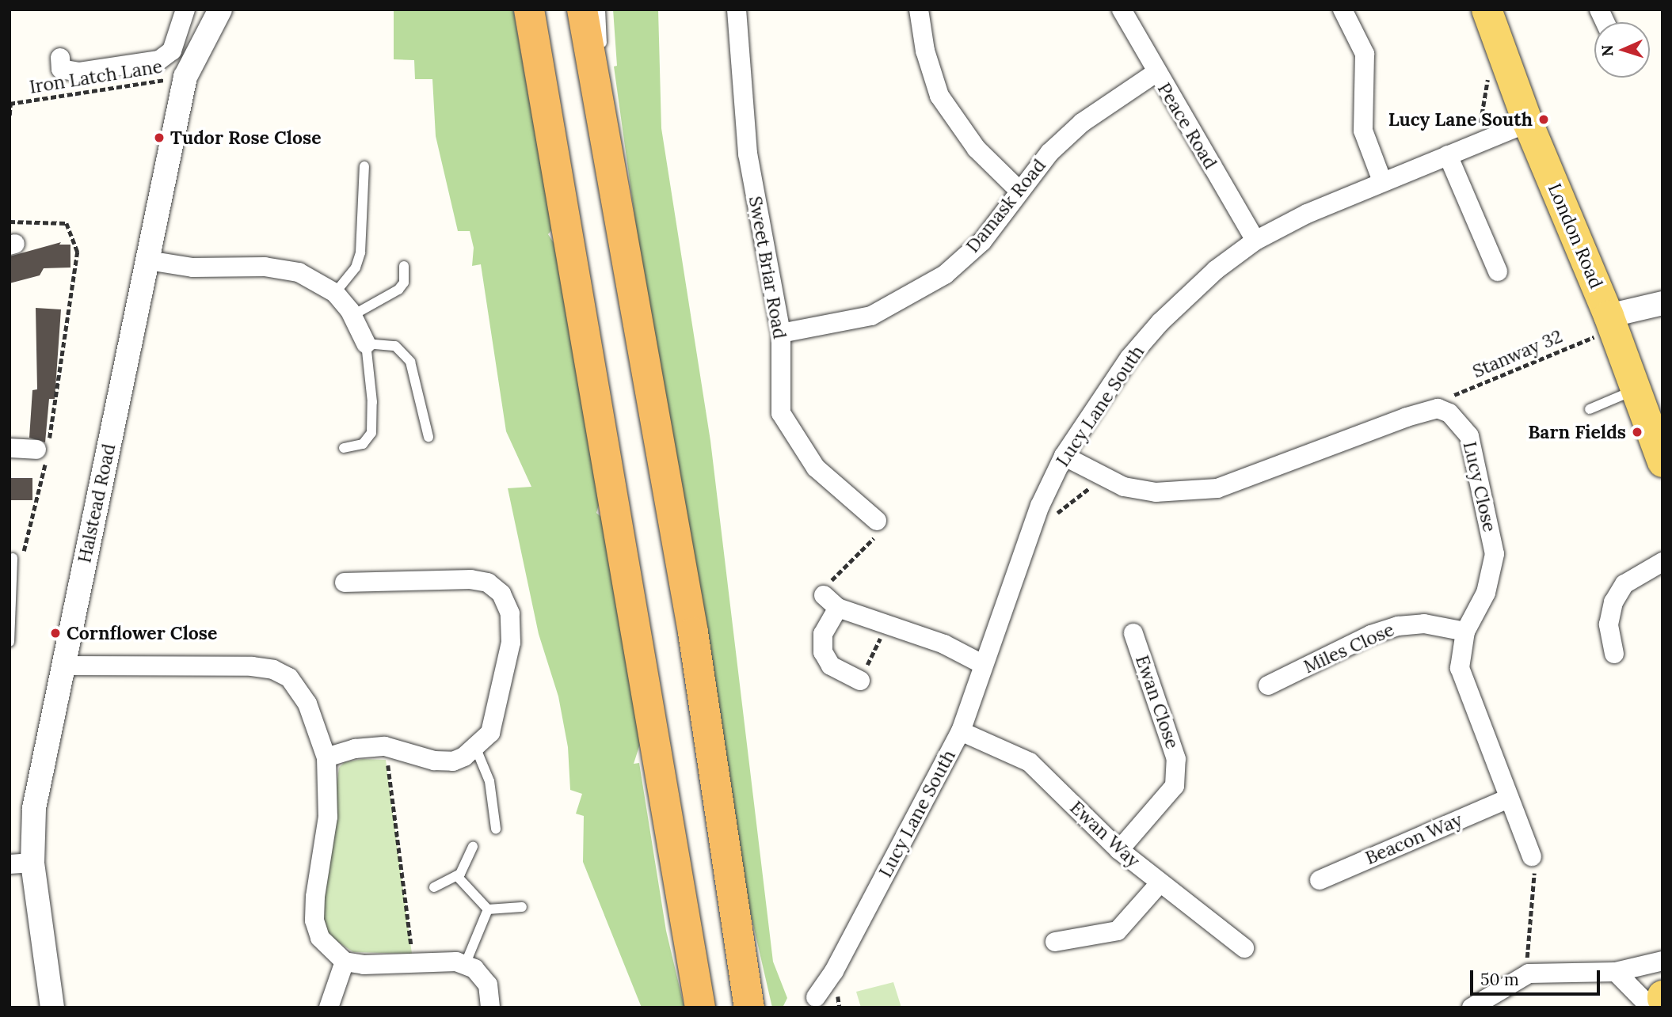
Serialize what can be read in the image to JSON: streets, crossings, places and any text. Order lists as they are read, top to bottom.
{
  "streets": {
    "main road": ["London Road"],
    "street": [
      "Peace Road",
      "Damask Road",
      "Sweet Briar Road",
      "Lucy Lane South",
      "Lucy Close",
      "Halstead Road",
      "Miles Close",
      "Ewan Close",
      "Ewan Way",
      "Beacon Way"
    ],
    "path": ["Iron Latch Lane", "Stanway 32"]
  },
  "crossings": [
    ["Iron Latch Lane", "Halstead Road"],
    ["Peace Road", "Damask Road"],
    ["Peace Road", "Lucy Lane South"],
    ["Damask Road", "Sweet Briar Road"],
    ["London Road", "Stanway 32"],
    ["London Road", "Lucy Lane South"],
    ["Stanway 32", "Lucy Close"],
    ["Lucy Lane South", "Ewan Way"],
    ["Lucy Close", "Miles Close"],
    ["Lucy Close", "Beacon Way"],
    ["Ewan Close", "Ewan Way"]
  ],
  "places": [
    "Lucy Lane South",
    "Tudor Rose Close",
    "Barn Fields",
    "Cornflower Close"
  ],
  "scale_bar": "50 m",
  "north": "left"
}
